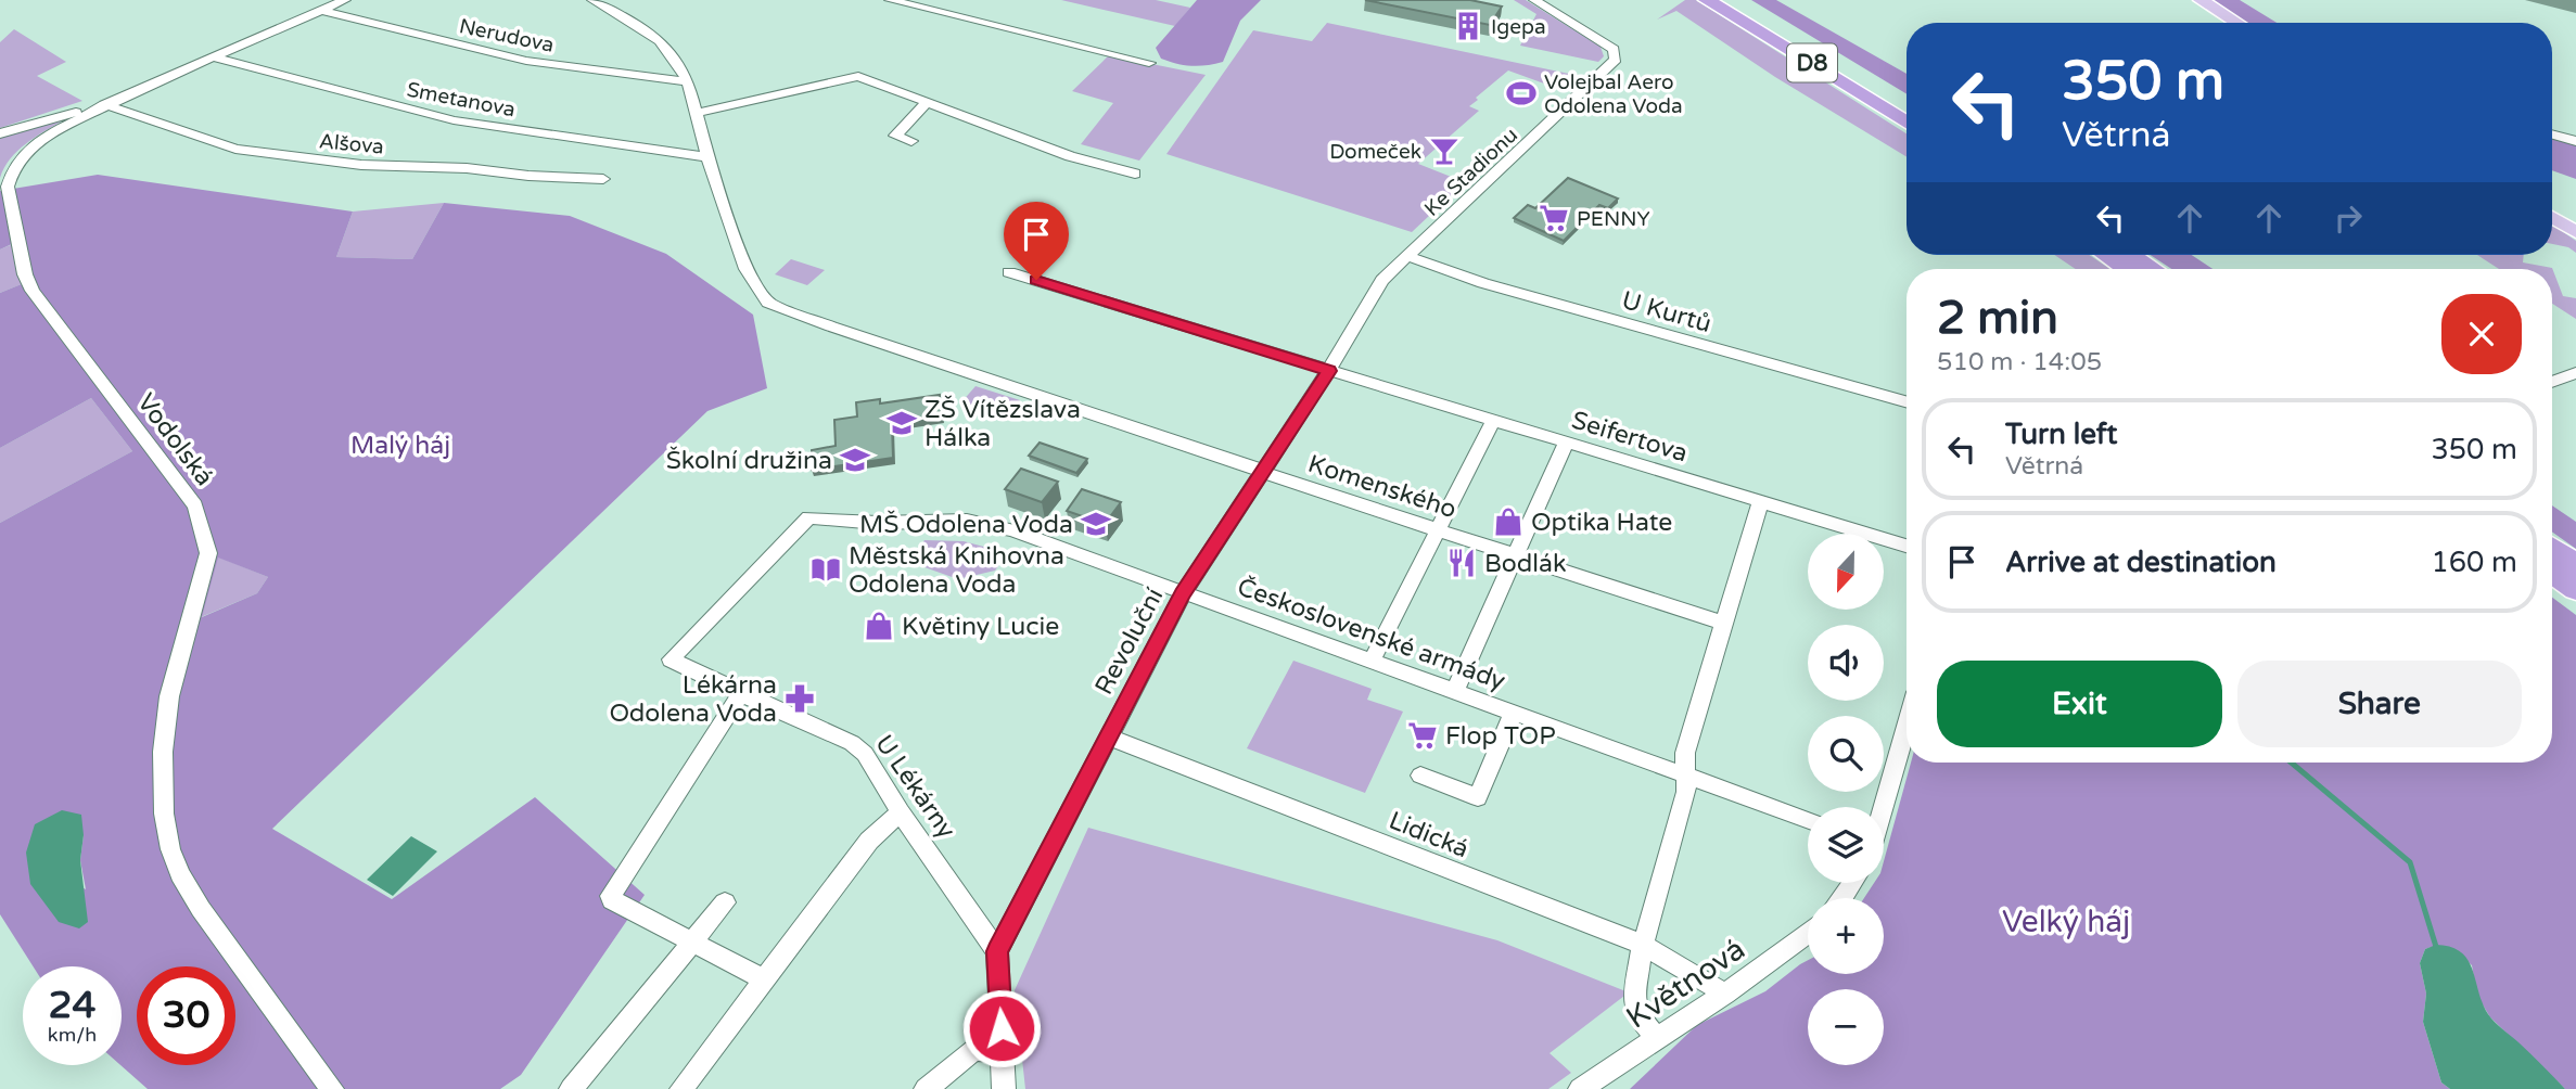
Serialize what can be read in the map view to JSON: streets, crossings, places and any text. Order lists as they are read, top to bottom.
{
  "streets": {
    "highway": ["D8"],
    "street": [
      "Nerudova",
      "Smetanova",
      "Alšova",
      "Ke Stadionu",
      "U Kurtů",
      "Seifertova",
      "Vodolská",
      "Komenského",
      "Československé armády",
      "Revoluční",
      "U Lékárny",
      "Lidická",
      "Květnová"
    ]
  },
  "crossings": [
    ["Nerudova", "Vodolská"],
    ["Smetanova", "Vodolská"],
    ["Smetanova", "Komenského"],
    ["Alšova", "Vodolská"],
    ["Ke Stadionu", "U Kurtů"],
    ["Ke Stadionu", "Revoluční"],
    ["U Kurtů", "Revoluční"],
    ["Seifertova", "Revoluční"],
    ["Komenského", "Revoluční"],
    ["Československé armády", "Revoluční"],
    ["Československé armády", "U Lékárny"],
    ["Revoluční", "U Lékárny"],
    ["Revoluční", "Lidická"],
    ["Lidická", "Květnová"]
  ],
  "parks": ["Malý háj", "Velký háj"],
  "places": {
    "building": ["Igepa"],
    "sports": ["Volejbal Aero Odolena Voda"],
    "bar": ["Domeček"],
    "supermarket": ["PENNY", "Flop TOP"],
    "school or university": ["ZŠ Vítězslava Hálka", "Školní družina", "MŠ Odolena Voda"],
    "shop": ["Optika Hate", "Květiny Lucie"],
    "restaurant": ["Bodlák"],
    "library": ["Městská Knihovna Odolena Voda"],
    "pharmacy": ["Lékárna Odolena Voda"]
  },
  "north": "bottom",
  "page": {
    "turn": ["350 m", "Větrná"],
    "heading": ["2 min", "510 m · 14:05"],
    "list": [
      {
        "name": "Turn left",
        "note": "Větrná",
        "value": "350 m"
      },
      {
        "name": "Arrive at destination",
        "value": "160 m"
      }
    ],
    "map_buttons": ["+", "−"],
    "buttons": ["Exit", "Share"],
    "speed": "24 km/h",
    "limit": "30"
  }
}
